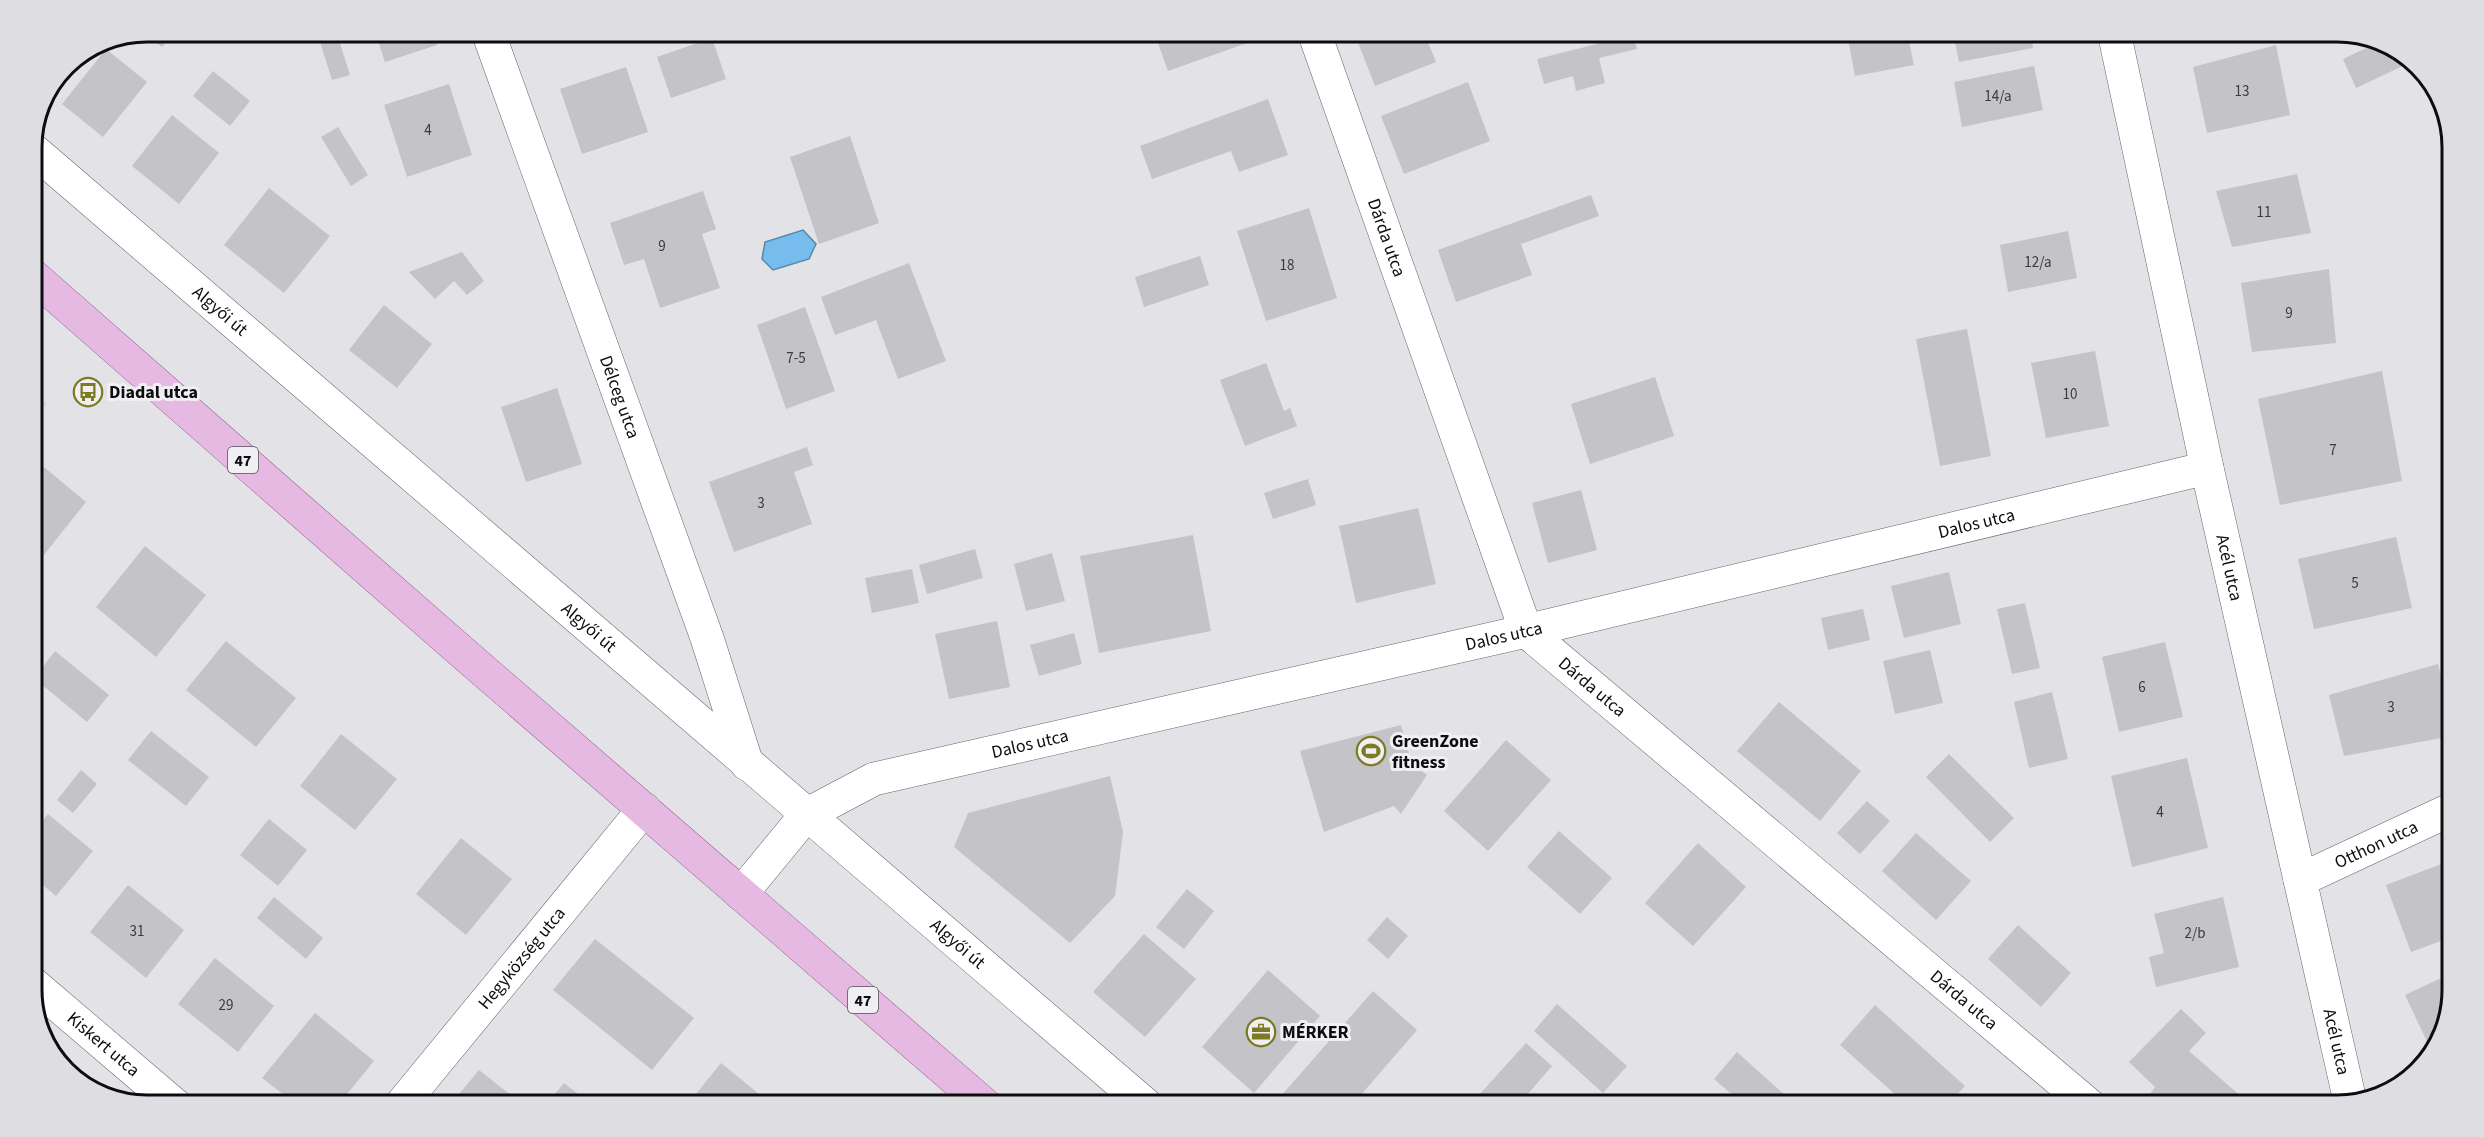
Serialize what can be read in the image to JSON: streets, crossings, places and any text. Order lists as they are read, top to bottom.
{
  "streets": {
    "main road": ["47"],
    "street": [
      "Dárda utca",
      "Algyői út",
      "Délceg utca",
      "Dalos utca",
      "Acél utca",
      "Otthon utca",
      "Hegyközség utca",
      "Kiskert utca"
    ]
  },
  "crossings": [
    ["Dárda utca", "Dalos utca"],
    ["Algyői út", "Délceg utca"],
    ["Algyői út", "Dalos utca"],
    ["47", "Hegyközség utca"],
    ["Dalos utca", "Acél utca"],
    ["Acél utca", "Otthon utca"]
  ],
  "places": {
    "bus stop": ["Diadal utca"],
    "sports": ["GreenZone fitness"],
    "office": ["MÉRKER"]
  },
  "house_numbers": [
    "13",
    "14/a",
    "4",
    "11",
    "9",
    "12/a",
    "18",
    "9",
    "7-5",
    "10",
    "7",
    "3",
    "5",
    "6",
    "3",
    "4",
    "31",
    "2/b",
    "29"
  ]
}
